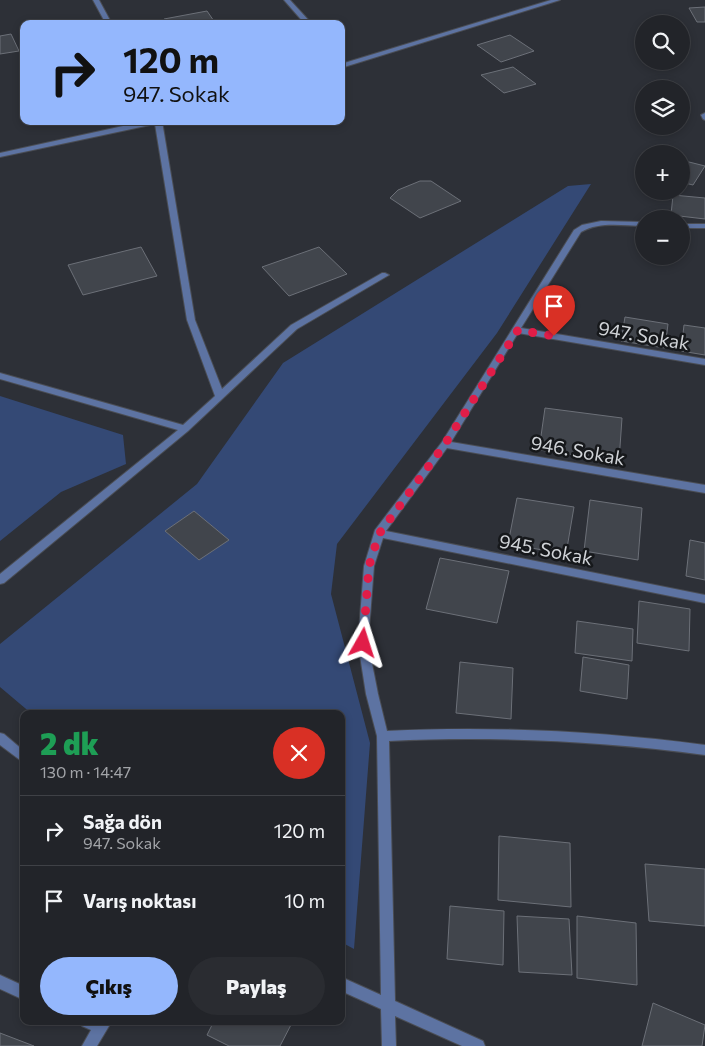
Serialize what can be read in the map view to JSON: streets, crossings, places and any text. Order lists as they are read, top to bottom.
{
  "streets": {
    "street": ["947. Sokak", "946. Sokak", "945. Sokak"]
  },
  "page": {
    "map_buttons": ["+", "−"],
    "turn": ["120 m", "947. Sokak"],
    "heading": ["2 dk", "130 m · 14:47"],
    "list": [
      {
        "name": "Sağa dön",
        "note": "947. Sokak",
        "value": "120 m"
      },
      {
        "name": "Varış noktası",
        "value": "10 m"
      }
    ],
    "buttons": ["Çıkış", "Paylaş"]
  }
}
